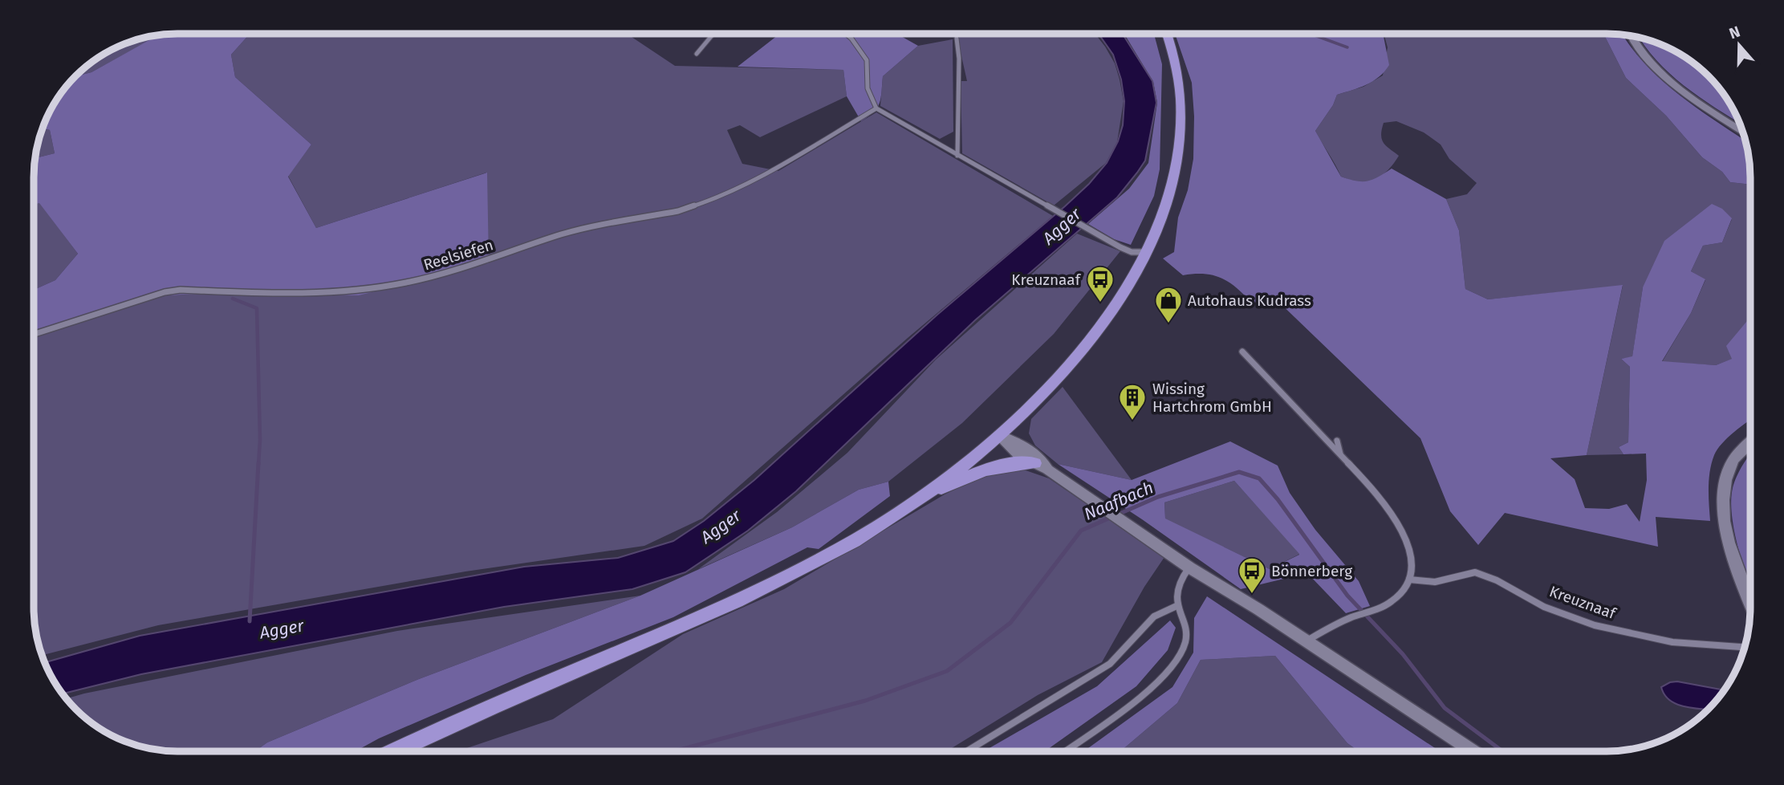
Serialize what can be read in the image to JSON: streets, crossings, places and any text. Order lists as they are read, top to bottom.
{
  "streets": {
    "street": ["Reelsiefen", "Kreuznaaf"]
  },
  "water": ["Agger", "Naafbach"],
  "places": {
    "bus stop": ["Kreuznaaf", "Bönnerberg"],
    "shop": ["Autohaus Kudrass"],
    "building": ["Wissing Hartchrom GmbH"]
  },
  "north": "top"
}
